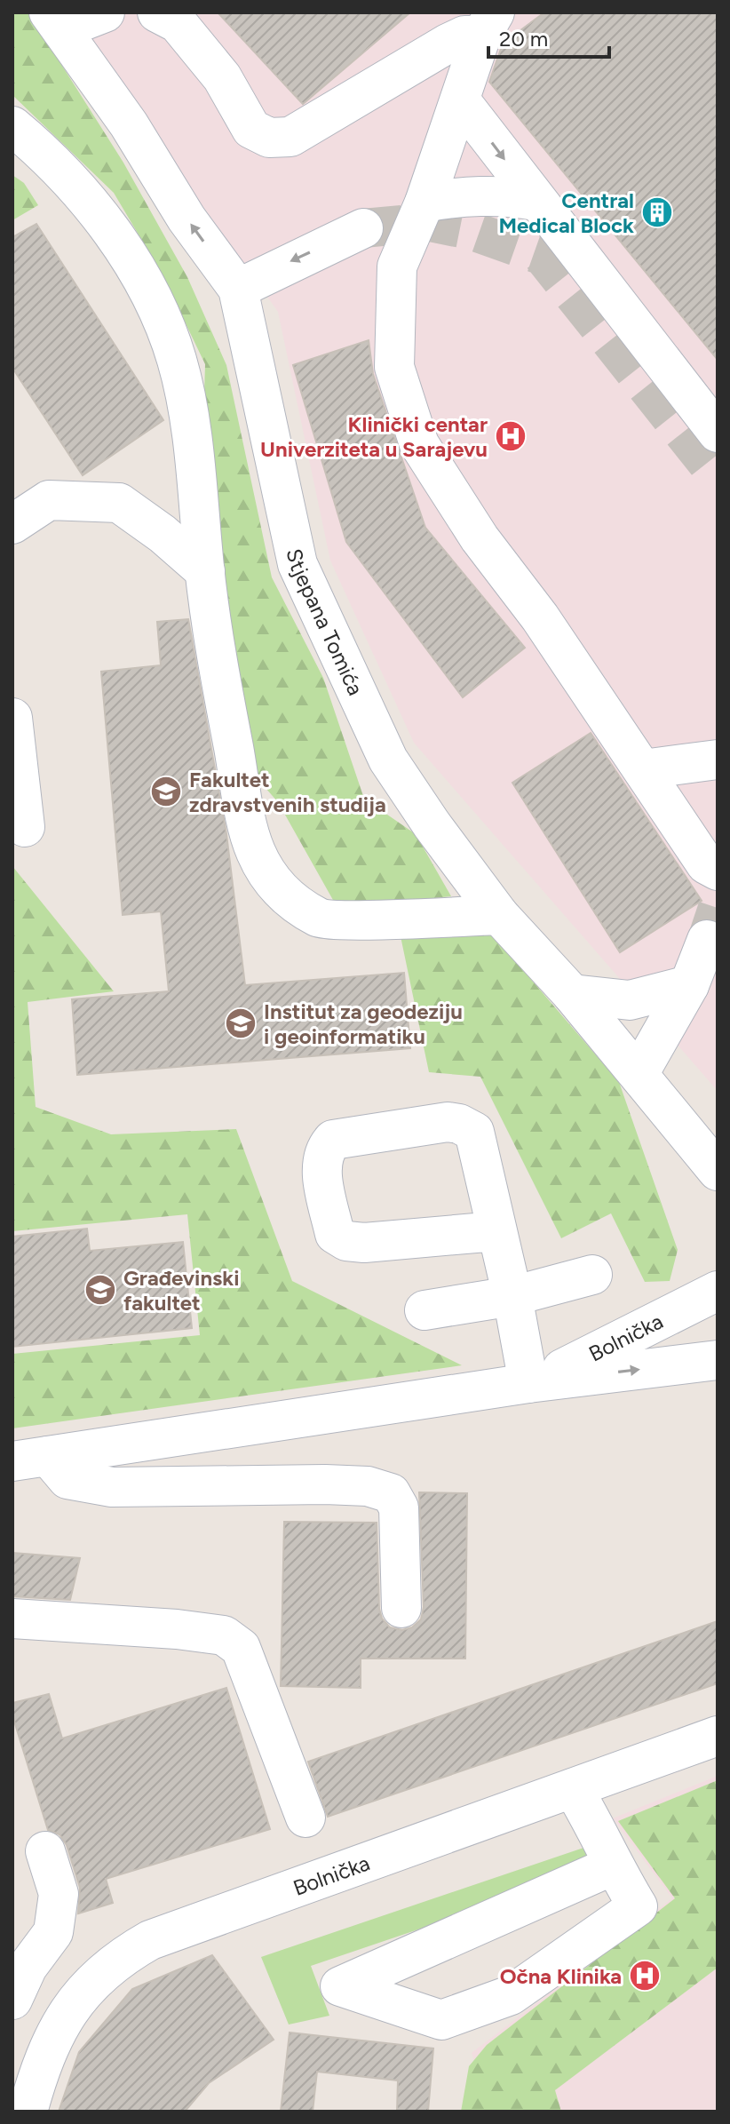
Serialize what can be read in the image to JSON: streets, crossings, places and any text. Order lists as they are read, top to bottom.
{
  "streets": {
    "street": ["Stjepana Tomića", "Bolnička"]
  },
  "places": {
    "building": ["Central Medical Block"],
    "hospital": ["Klinički centar Univerziteta u Sarajevu", "Očna Klinika"],
    "school or university": ["Fakultet zdravstvenih studija", "Institut za geodeziju i geoinformatiku", "Građevinski fakultet"]
  },
  "scale_bar": "20 m"
}
